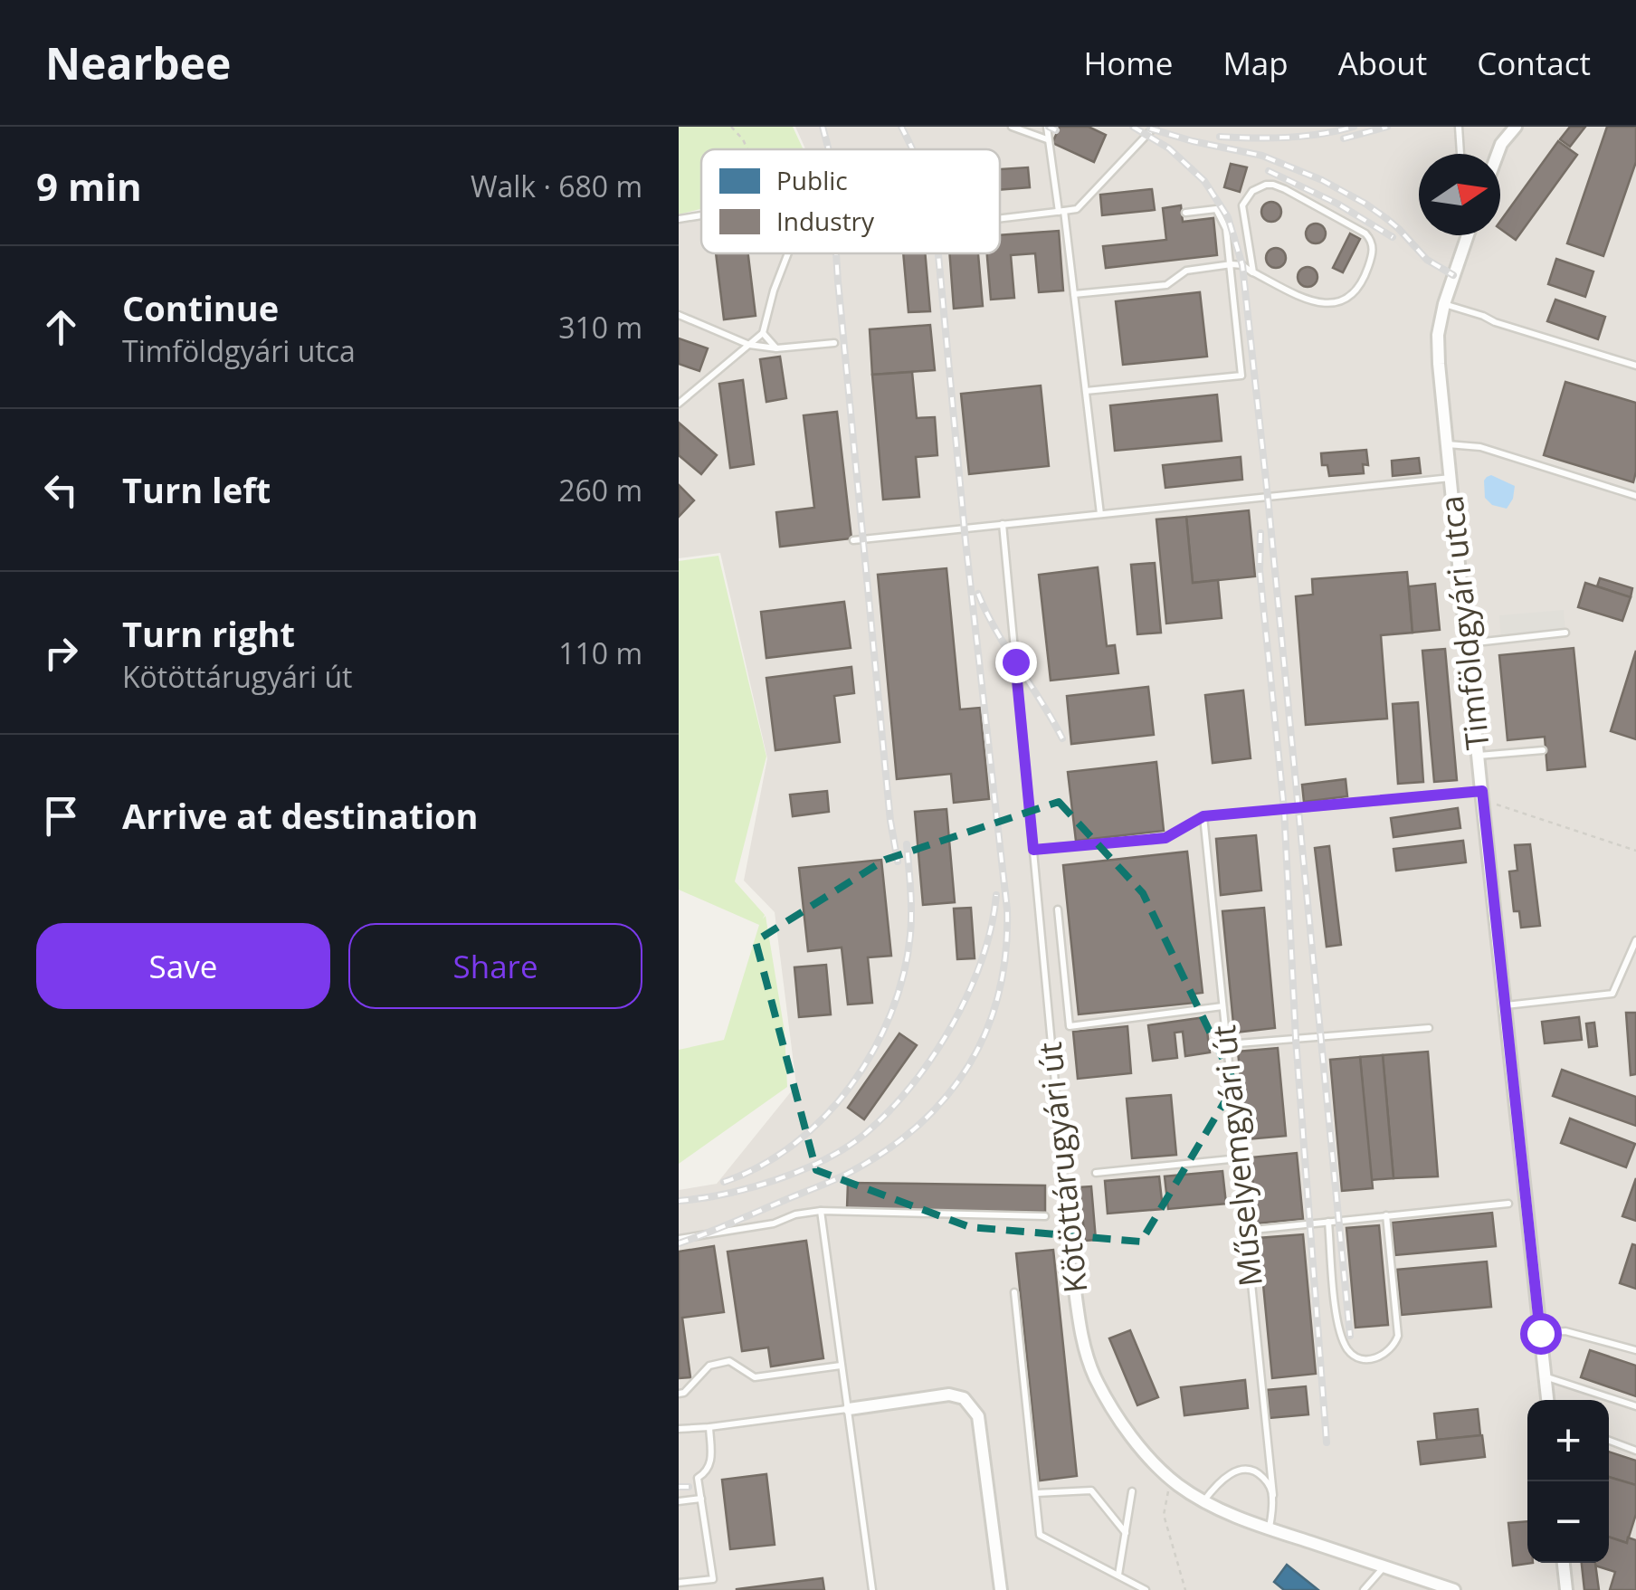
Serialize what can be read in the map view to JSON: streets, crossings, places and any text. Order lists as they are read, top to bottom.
{
  "streets": {
    "street": ["Timföldgyári utca", "Kötöttárugyári út"],
    "lane": ["Műselyemgyári út"]
  },
  "crossings": [
    ["Műselyemgyári út", "Kötöttárugyári út"]
  ],
  "legend": ["Public", "Industry"],
  "north": "right",
  "page": {
    "header": "Nearbee",
    "nav": [
      "Home",
      "Map",
      "About",
      "Contact"
    ],
    "heading": ["9 min", "Walk · 680 m"],
    "list": [
      ["Continue", "Timföldgyári utca", "310 m"],
      ["Turn left", "260 m"],
      ["Turn right", "Kötöttárugyári út", "110 m"],
      "Arrive at destination"
    ],
    "buttons": ["Save", "Share"],
    "map_buttons": ["+", "−"]
  }
}
